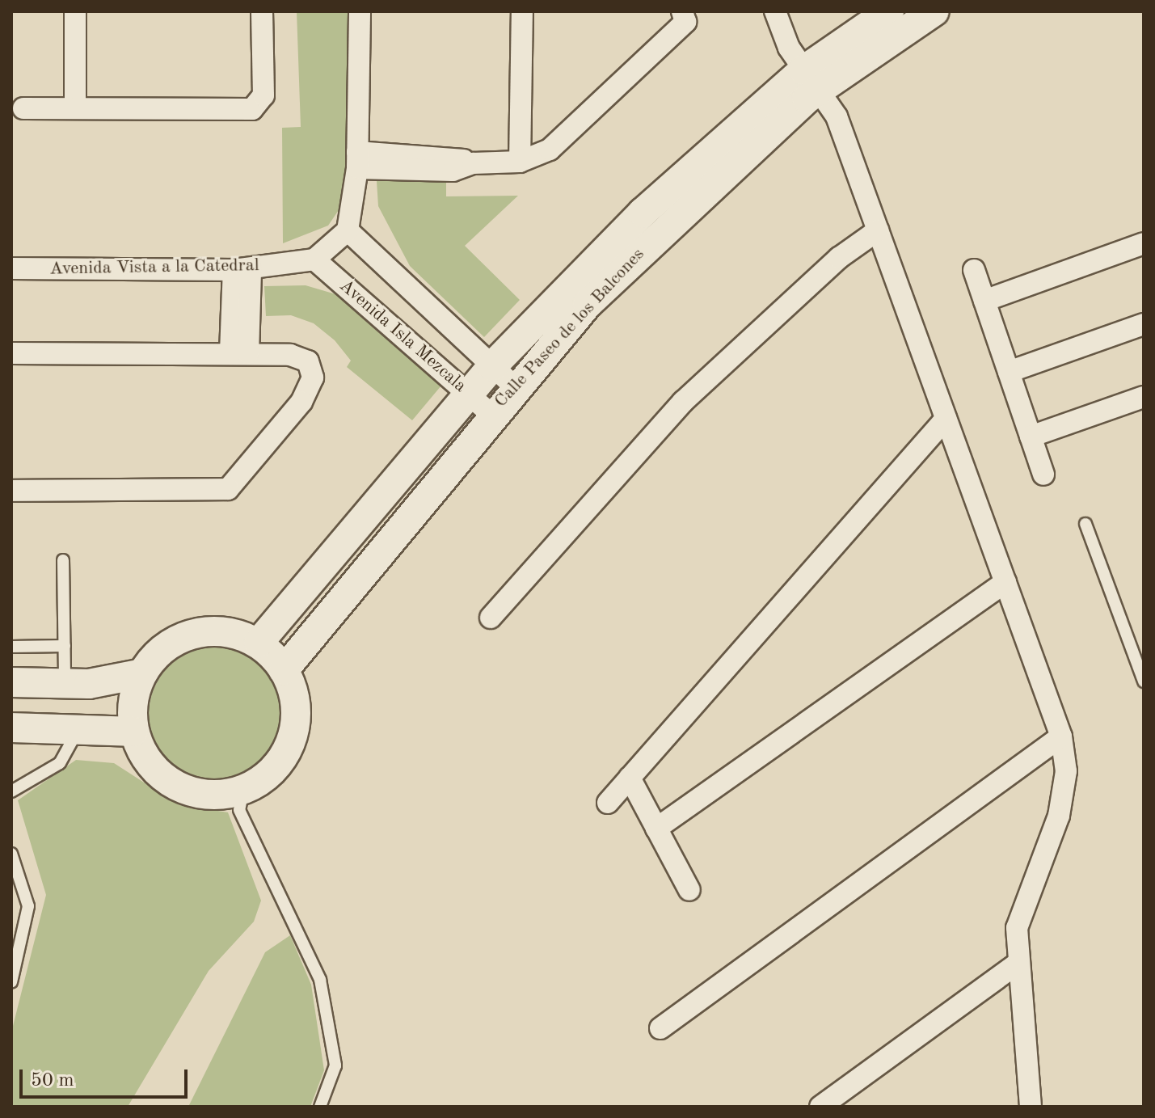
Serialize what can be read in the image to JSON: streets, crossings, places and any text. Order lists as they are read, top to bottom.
{
  "streets": {
    "main road": ["Calle Paseo de los Balcones"],
    "street": ["Avenida Vista a la Catedral", "Avenida Isla Mezcala"]
  },
  "crossings": [
    ["Avenida Vista a la Catedral", "Avenida Isla Mezcala"],
    ["Calle Paseo de los Balcones", "Avenida Isla Mezcala"]
  ],
  "scale_bar": "50 m"
}
